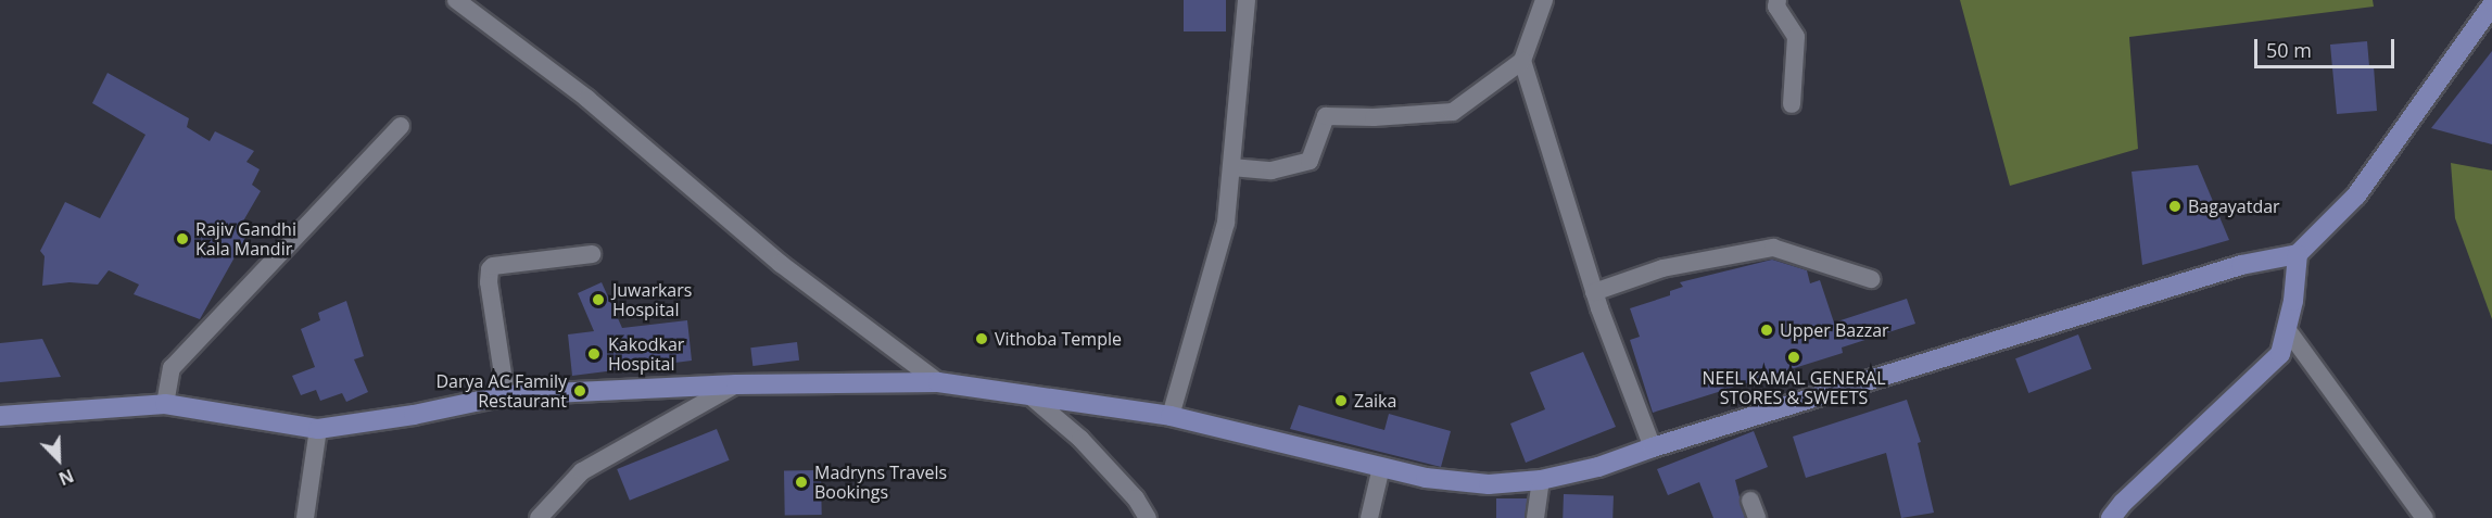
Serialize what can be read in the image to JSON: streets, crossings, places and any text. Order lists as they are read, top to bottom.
{
  "places": [
    "Bagayatdar",
    "Rajiv Gandhi Kala Mandir",
    "Juwarkars Hospital",
    "Upper Bazzar",
    "Vithoba Temple",
    "Kakodkar Hospital",
    "NEEL KAMAL GENERAL STORES & SWEETS",
    "Darya AC Family Restaurant",
    "Zaika",
    "Madryns Travels Bookings"
  ],
  "scale_bar": "50 m",
  "north": "bottom right"
}
